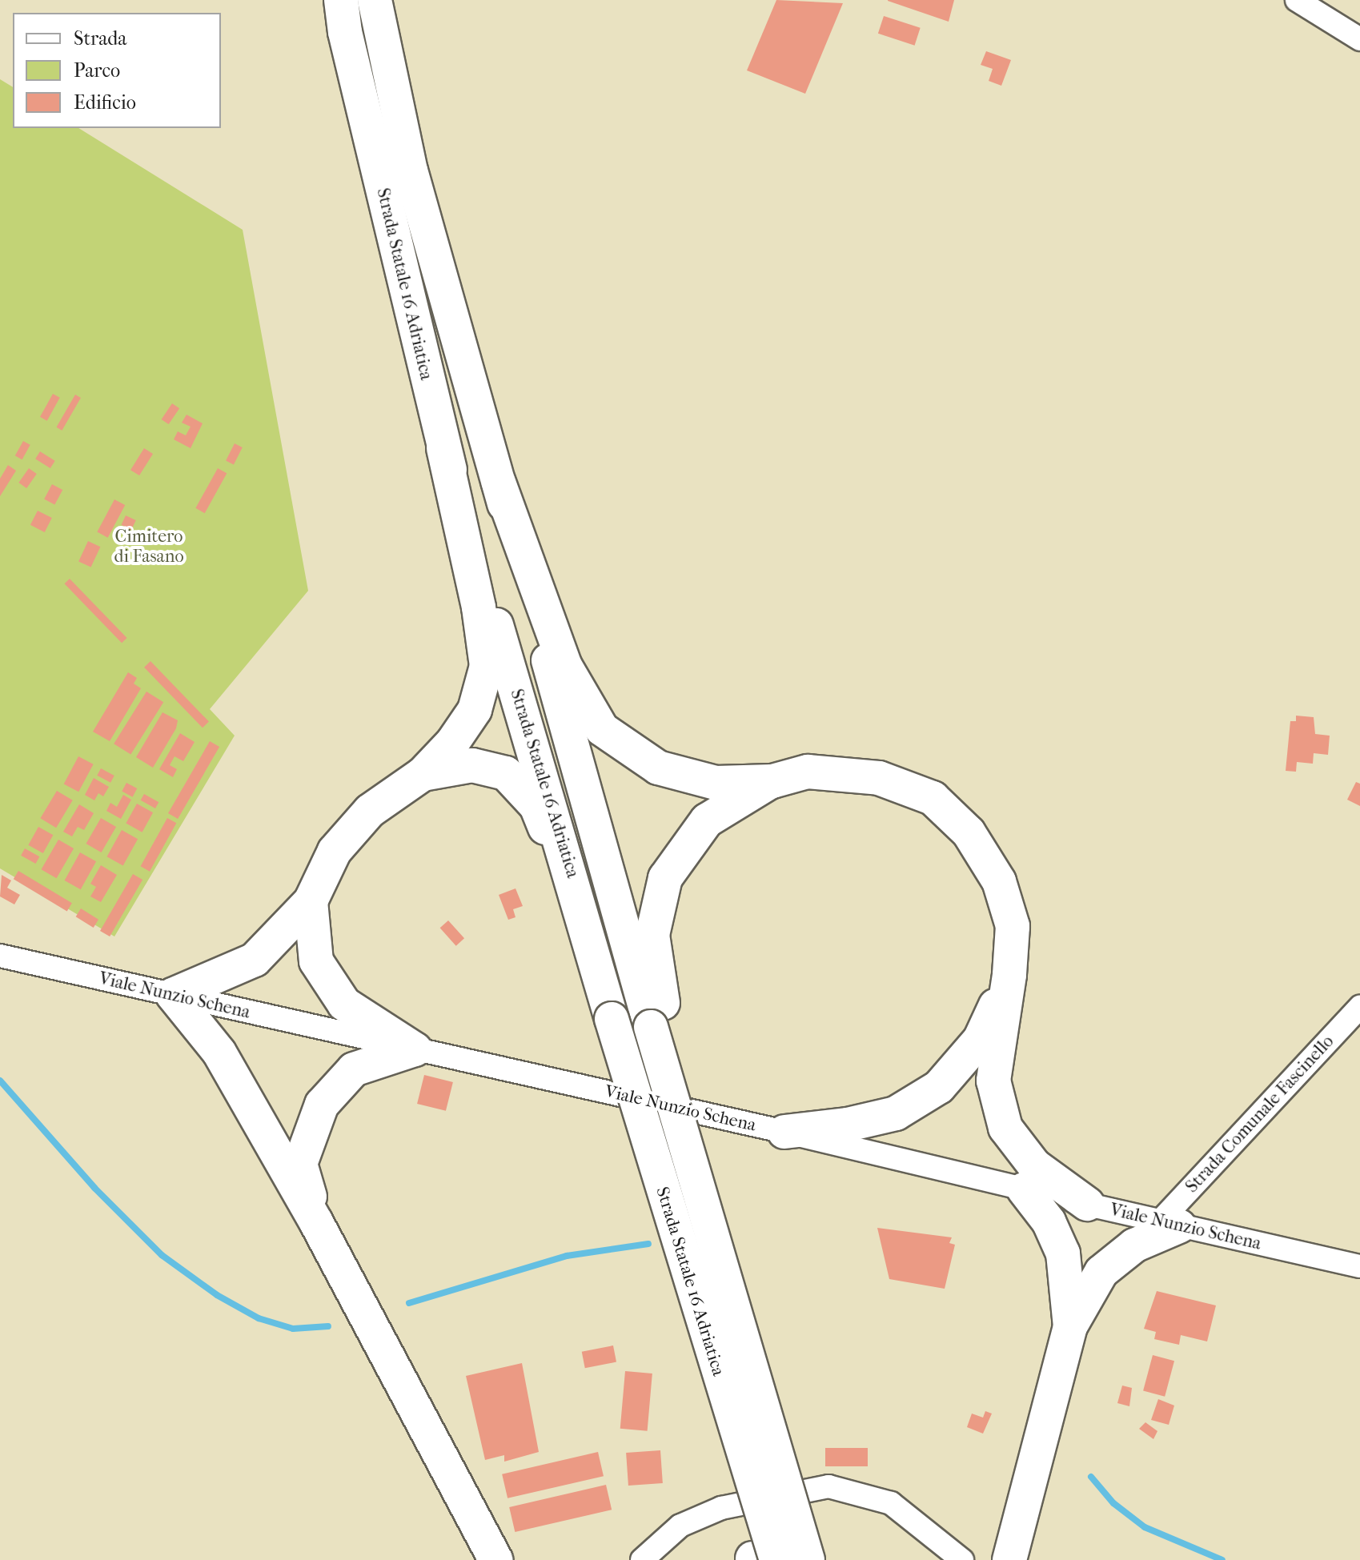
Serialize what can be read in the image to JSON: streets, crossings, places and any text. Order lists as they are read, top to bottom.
{
  "streets": {
    "highway": ["Strada Statale 16 Adriatica"],
    "street": ["Viale Nunzio Schena", "Strada Comunale Fascinello"]
  },
  "crossings": [
    ["Viale Nunzio Schena", "Strada Comunale Fascinello"]
  ],
  "parks": ["Cimitero di Fasano"],
  "legend": ["Strada", "Parco", "Edificio"]
}
